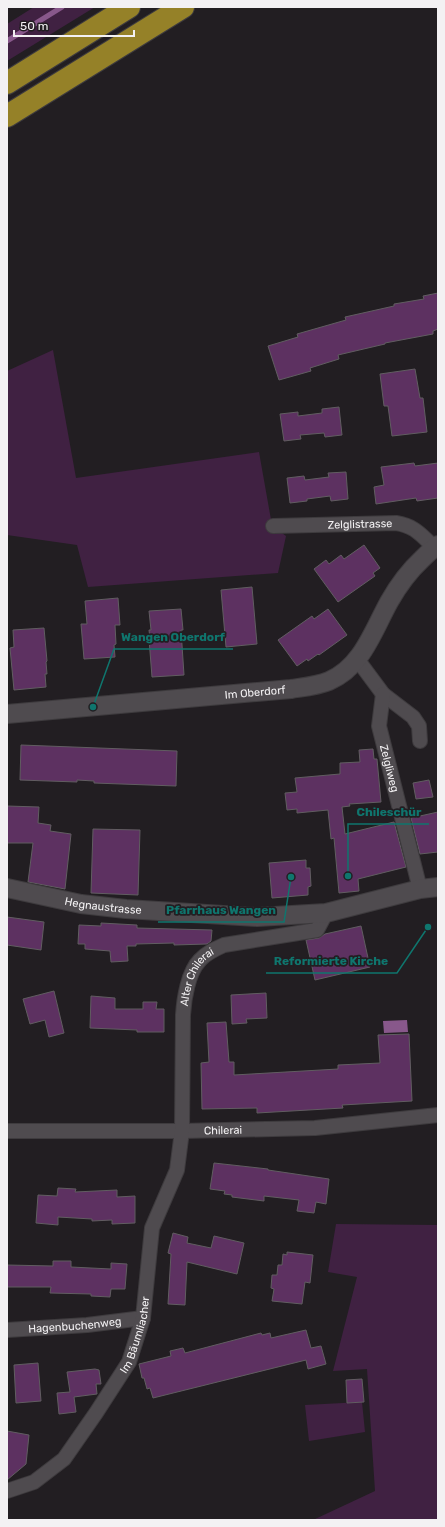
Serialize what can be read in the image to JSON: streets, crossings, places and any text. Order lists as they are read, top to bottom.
{
  "streets": {
    "street": [
      "Zelglistrasse",
      "Im Oberdorf",
      "Zelgliweg",
      "Hegnaustrasse",
      "Alter Chilerai",
      "Chilerai",
      "Hagenbuchenweg",
      "Im Bäumliacher"
    ]
  },
  "crossings": [
    ["Zelglistrasse", "Im Oberdorf"],
    ["Zelgliweg", "Hegnaustrasse"],
    ["Hegnaustrasse", "Alter Chilerai"],
    ["Alter Chilerai", "Chilerai"],
    ["Alter Chilerai", "Im Bäumliacher"],
    ["Chilerai", "Im Bäumliacher"],
    ["Hagenbuchenweg", "Im Bäumliacher"]
  ],
  "places": [
    "Wangen Oberdorf",
    "Chileschür",
    "Pfarrhaus Wangen",
    "Reformierte Kirche"
  ],
  "scale_bar": "50 m"
}
